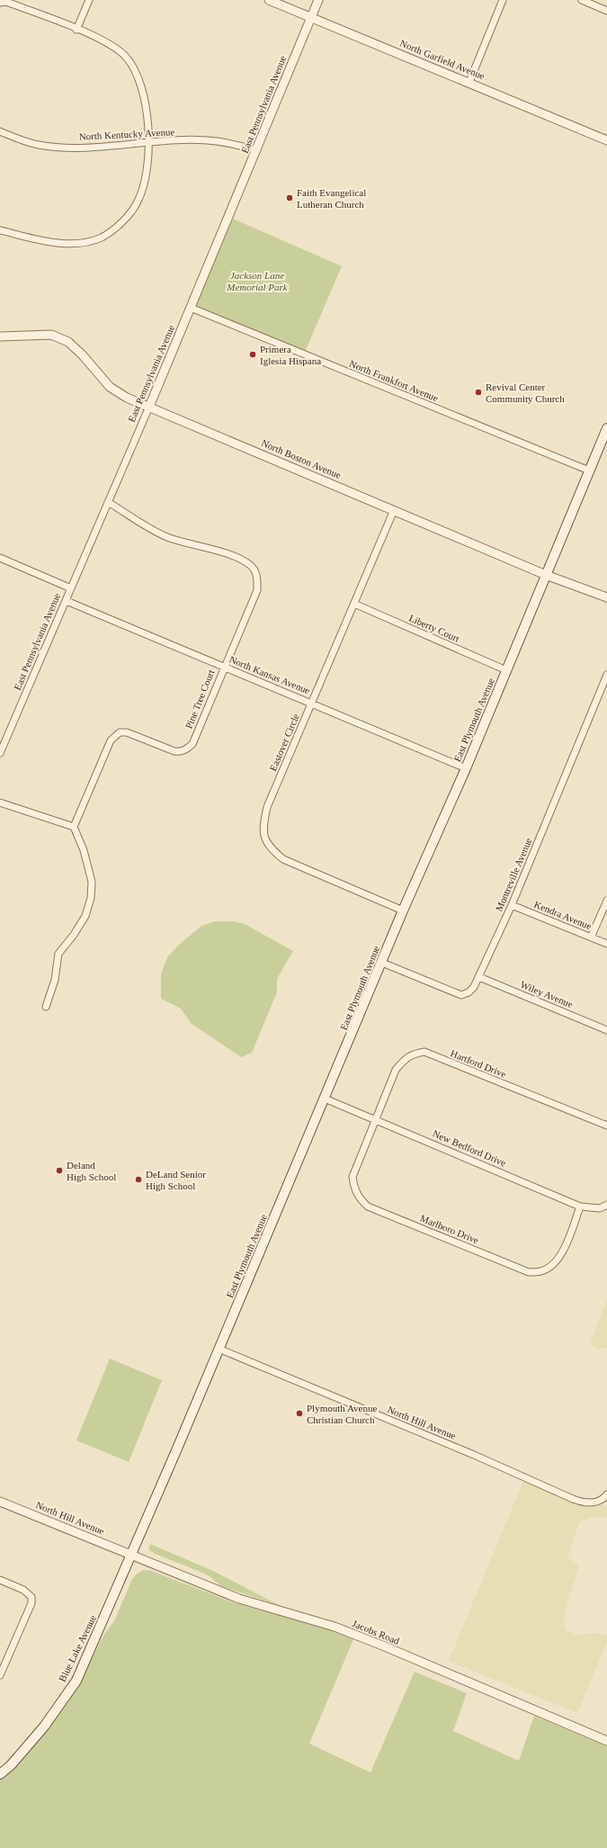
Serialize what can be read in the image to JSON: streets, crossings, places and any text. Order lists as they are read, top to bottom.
{
  "streets": {
    "main road": ["East Plymouth Avenue", "Blue Lake Avenue"],
    "street": [
      "North Garfield Avenue",
      "East Pennsylvania Avenue",
      "North Kentucky Avenue",
      "North Frankfort Avenue",
      "North Boston Avenue",
      "Liberty Court",
      "North Kansas Avenue",
      "Pine Tree Court",
      "Eastover Circle",
      "Montreville Avenue",
      "Kendra Avenue",
      "Wiley Avenue",
      "Hartford Drive",
      "New Bedford Drive",
      "Marlboro Drive",
      "North Hill Avenue",
      "Jacobs Road"
    ]
  },
  "crossings": [
    ["North Garfield Avenue", "East Pennsylvania Avenue"],
    ["East Pennsylvania Avenue", "North Kentucky Avenue"],
    ["East Pennsylvania Avenue", "North Frankfort Avenue"],
    ["East Pennsylvania Avenue", "North Boston Avenue"],
    ["East Pennsylvania Avenue", "North Kansas Avenue"],
    ["East Pennsylvania Avenue", "Pine Tree Court"],
    ["North Frankfort Avenue", "East Plymouth Avenue"],
    ["North Boston Avenue", "East Plymouth Avenue"],
    ["North Boston Avenue", "Eastover Circle"],
    ["Liberty Court", "East Plymouth Avenue"],
    ["Liberty Court", "Eastover Circle"],
    ["North Kansas Avenue", "Pine Tree Court"],
    ["North Kansas Avenue", "East Plymouth Avenue"],
    ["North Kansas Avenue", "Eastover Circle"],
    ["East Plymouth Avenue", "Eastover Circle"],
    ["East Plymouth Avenue", "Montreville Avenue"],
    ["East Plymouth Avenue", "New Bedford Drive"],
    ["East Plymouth Avenue", "North Hill Avenue"],
    ["East Plymouth Avenue", "Jacobs Road"],
    ["East Plymouth Avenue", "Blue Lake Avenue"],
    ["Montreville Avenue", "Kendra Avenue"],
    ["Montreville Avenue", "Wiley Avenue"],
    ["Hartford Drive", "New Bedford Drive"],
    ["Hartford Drive", "Marlboro Drive"],
    ["New Bedford Drive", "Marlboro Drive"],
    ["North Hill Avenue", "Jacobs Road"],
    ["North Hill Avenue", "Blue Lake Avenue"],
    ["Jacobs Road", "Blue Lake Avenue"]
  ],
  "parks": ["Jackson Lane Memorial Park"],
  "places": [
    "Faith Evangelical Lutheran Church",
    "Primera Iglesia Hispana",
    "Revival Center Community Church",
    "Deland High School",
    "DeLand Senior High School",
    "Plymouth Avenue Christian Church"
  ]
}
